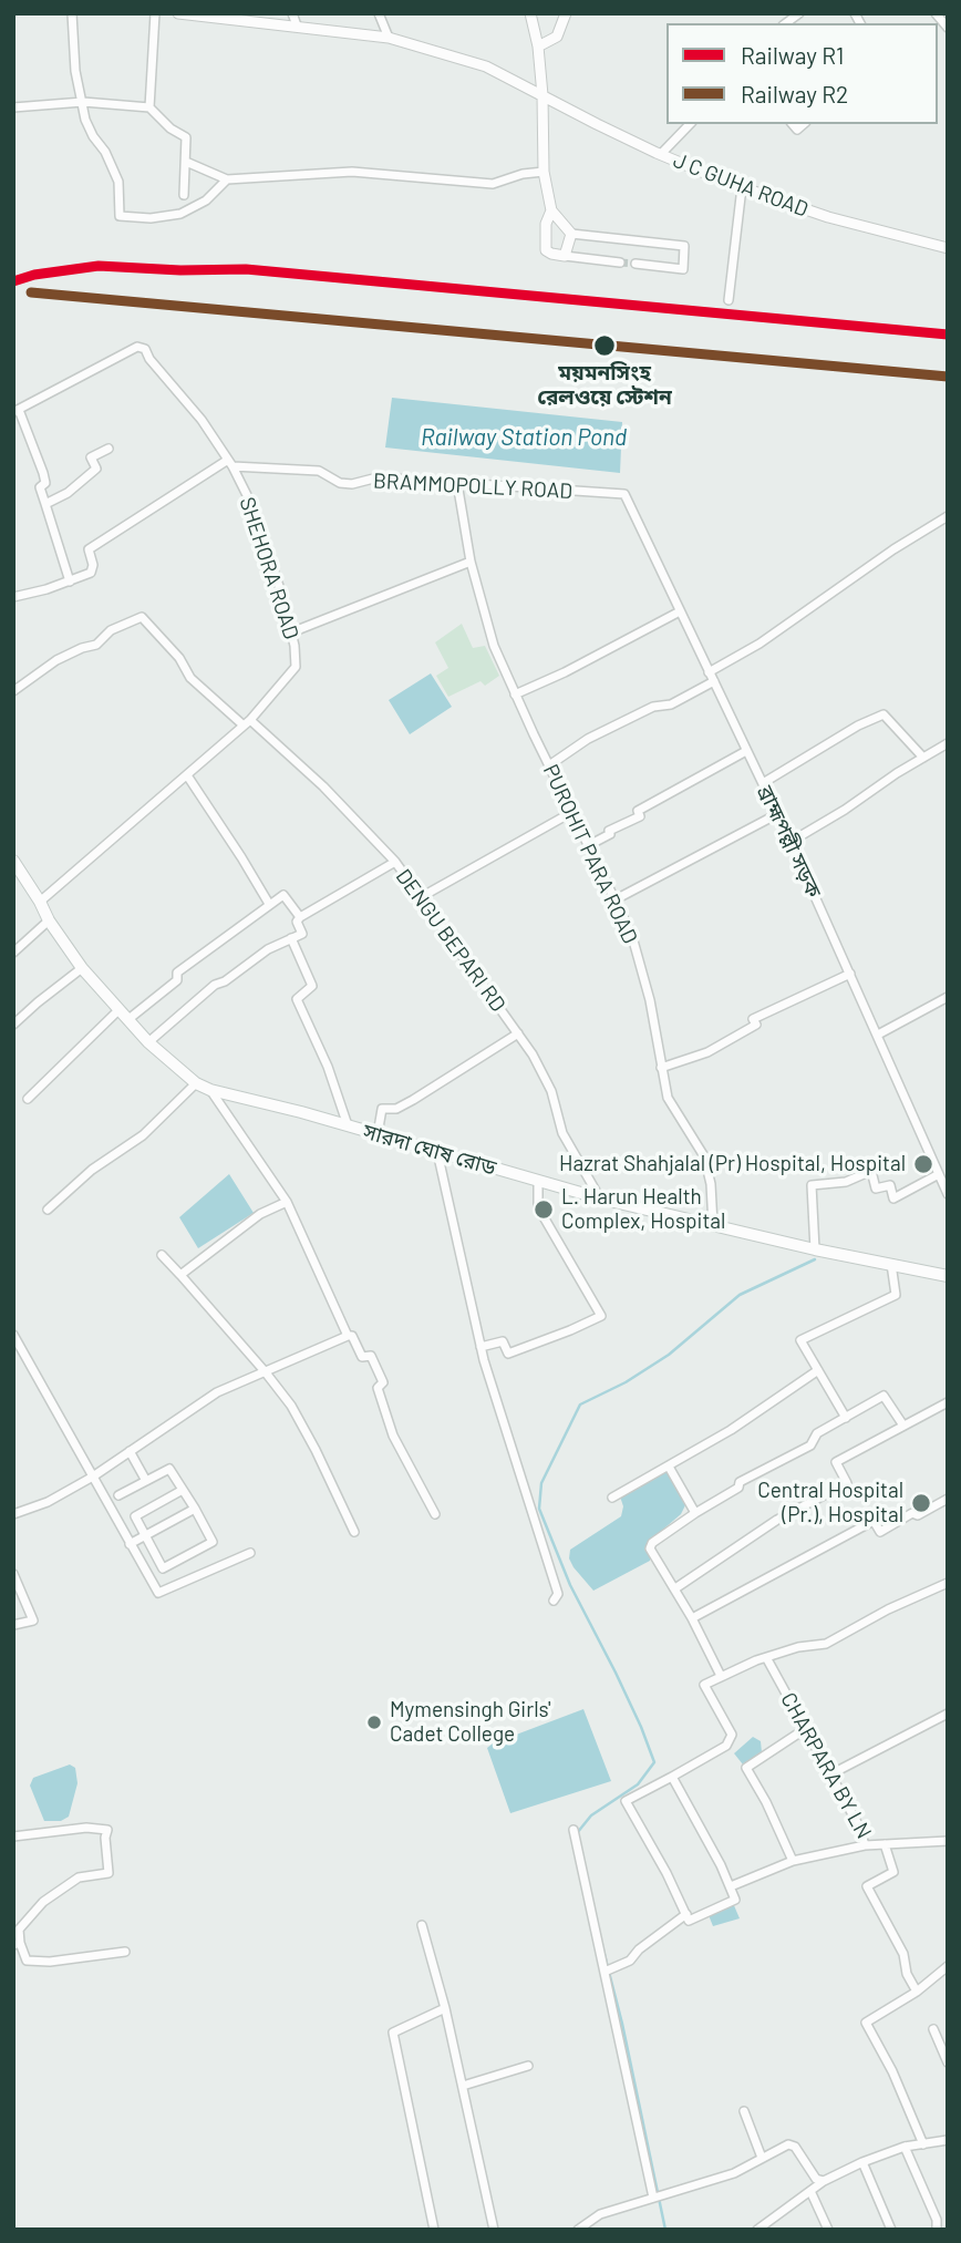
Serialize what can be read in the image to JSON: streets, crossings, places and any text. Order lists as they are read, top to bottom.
{
  "streets": {
    "main road": ["সারদা ঘোষ রোড"],
    "street": [
      "J C GUHA ROAD",
      "BRAMMOPOLLY ROAD",
      "SHEHORA ROAD",
      "ব্রাহ্মপল্লী সড়ক",
      "PUROHIT PARA ROAD",
      "DENGU BEPARI RD",
      "CHARPARA BY LN"
    ]
  },
  "crossings": [
    ["BRAMMOPOLLY ROAD", "SHEHORA ROAD"],
    ["BRAMMOPOLLY ROAD", "ব্রাহ্মপল্লী সড়ক"],
    ["BRAMMOPOLLY ROAD", "PUROHIT PARA ROAD"],
    ["SHEHORA ROAD", "DENGU BEPARI RD"],
    ["SHEHORA ROAD", "সারদা ঘোষ রোড"],
    ["PUROHIT PARA ROAD", "সারদা ঘোষ রোড"],
    ["DENGU BEPARI RD", "সারদা ঘোষ রোড"]
  ],
  "water": ["Railway Station Pond"],
  "places": [
    "ময়মনসিংহ রেলওয়ে স্টেশন",
    "Hazrat Shahjalal (Pr) Hospital, Hospital",
    "L. Harun Health Complex, Hospital",
    "Central Hospital (Pr.), Hospital",
    "Mymensingh Girls' Cadet College"
  ],
  "lines": ["rail line R1", "rail line R2"],
  "legend": ["Railway R1", "Railway R2"]
}
